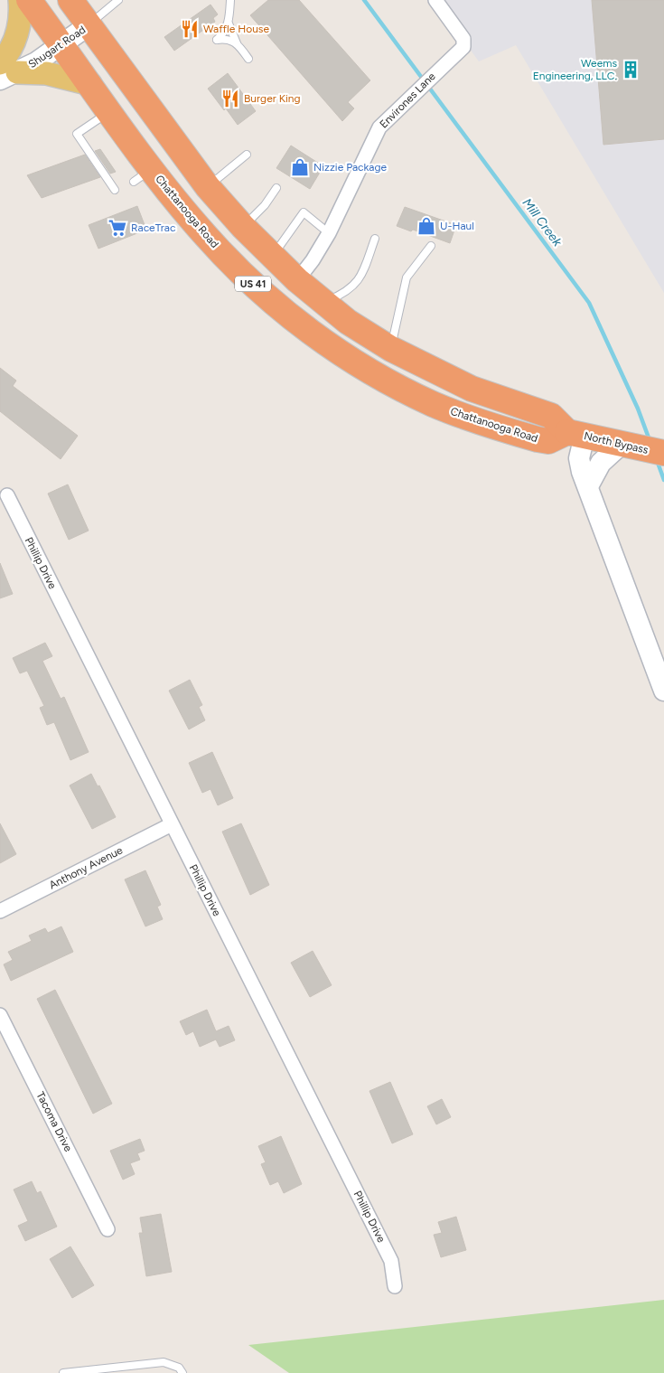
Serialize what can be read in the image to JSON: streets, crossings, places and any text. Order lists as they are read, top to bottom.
{
  "streets": {
    "highway": ["Chattanooga Road", "US 41", "North Bypass"],
    "street": [
      "Shugart Road",
      "Environes Lane",
      "Phillip Drive",
      "Anthony Avenue",
      "Tacoma Drive"
    ]
  },
  "crossings": [
    ["Shugart Road", "Chattanooga Road"],
    ["Shugart Road", "US 41"],
    ["Environes Lane", "US 41"],
    ["Chattanooga Road", "US 41"],
    ["Chattanooga Road", "North Bypass"],
    ["US 41", "North Bypass"],
    ["Phillip Drive", "Anthony Avenue"]
  ],
  "water": ["Mill Creek"],
  "places": {
    "restaurant": ["Waffle House", "Burger King"],
    "building": ["Weems Engineering, LLC."],
    "shop": ["Nizzie Package", "U-Haul"],
    "supermarket": ["RaceTrac"]
  }
}
